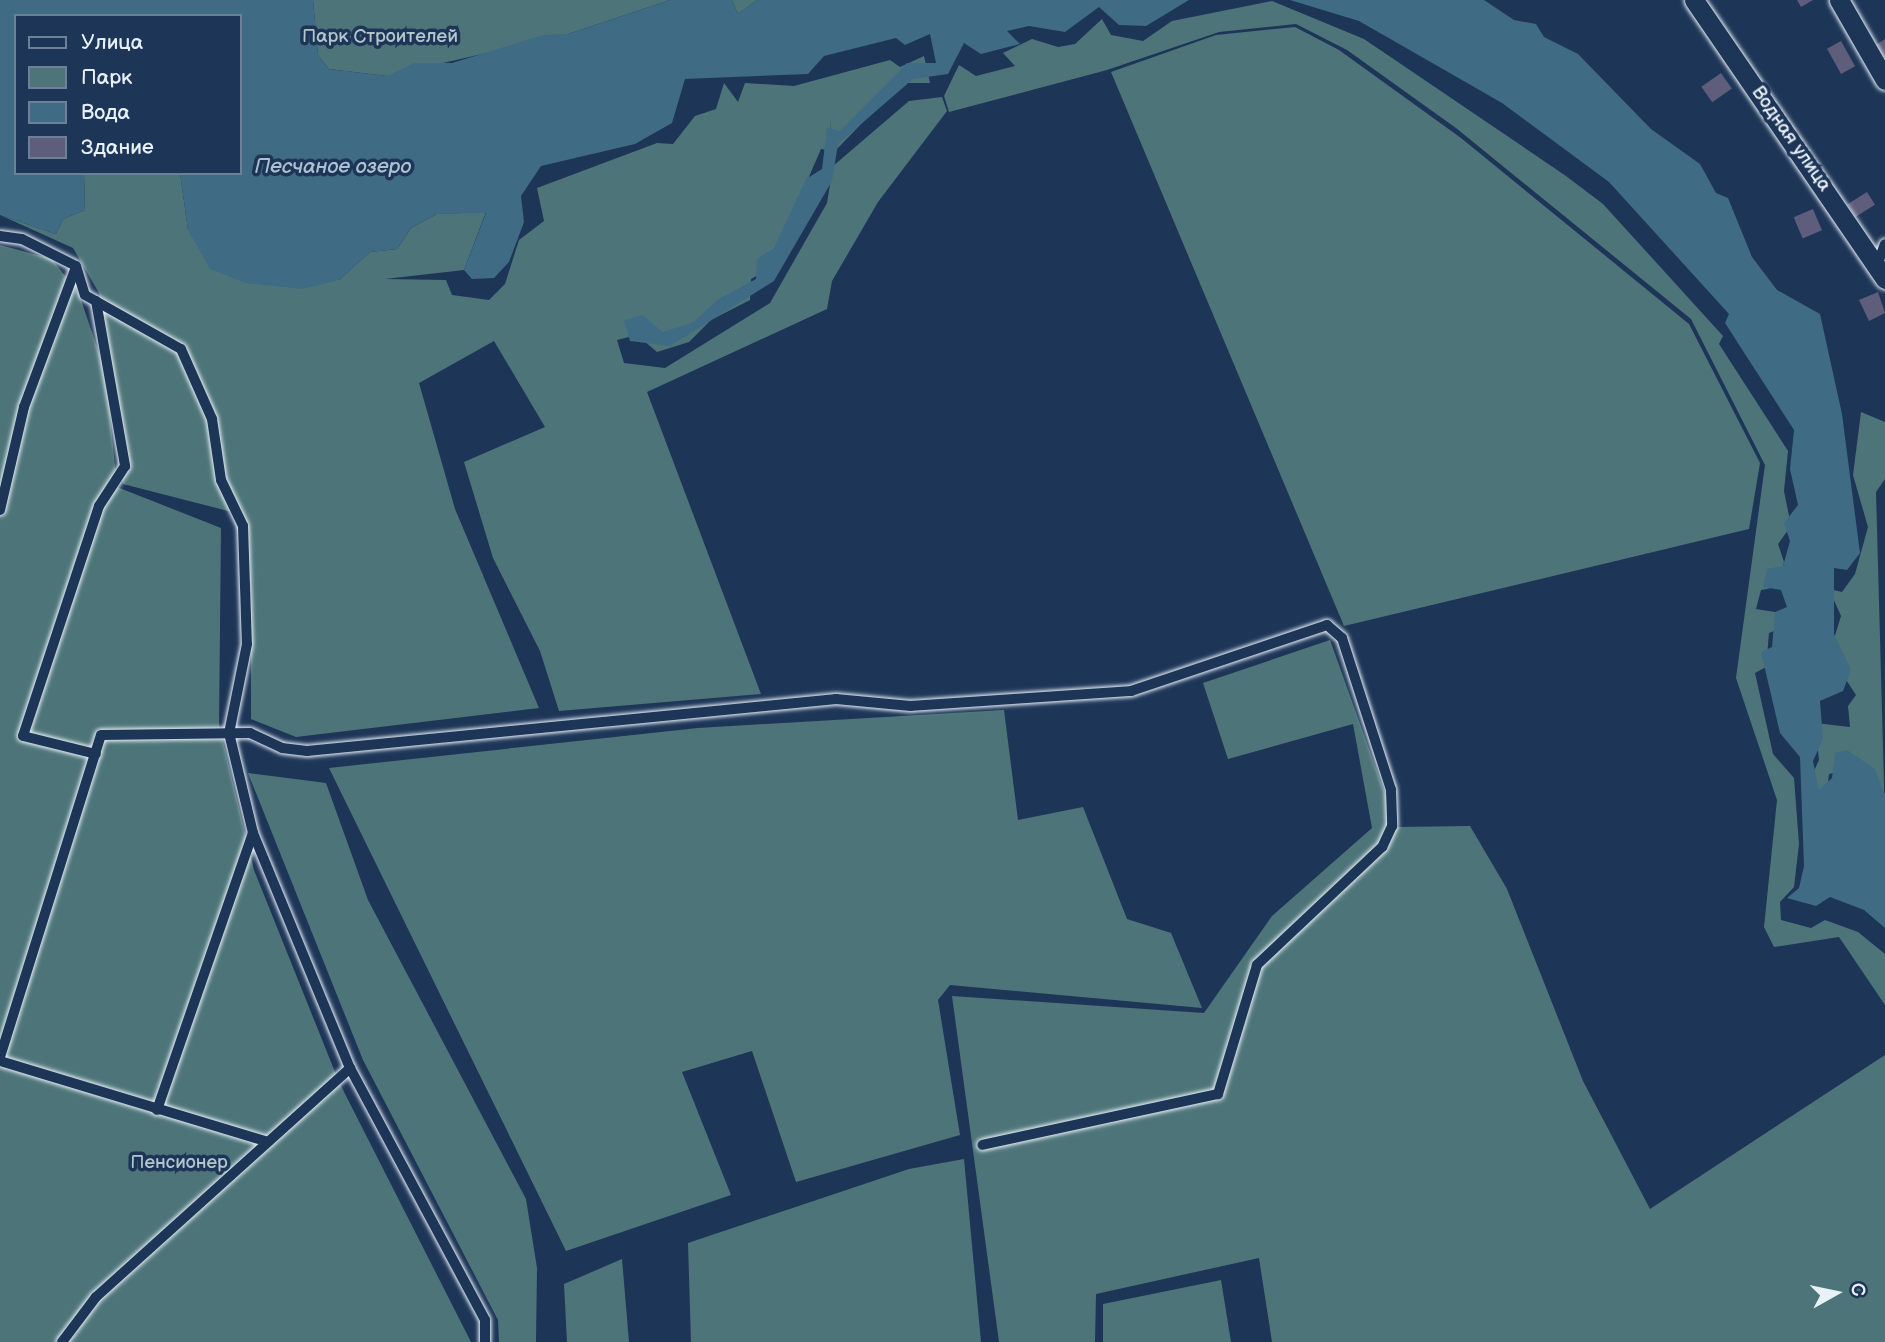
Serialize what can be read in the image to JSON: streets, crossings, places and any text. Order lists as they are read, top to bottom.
{
  "streets": {
    "street": ["Водная улица"]
  },
  "water": ["Песчаное озеро"],
  "parks": ["Парк Строителей", "Пенсионер"],
  "legend": [
    "Улица",
    "Парк",
    "Вода",
    "Здание"
  ],
  "north": "right"
}
